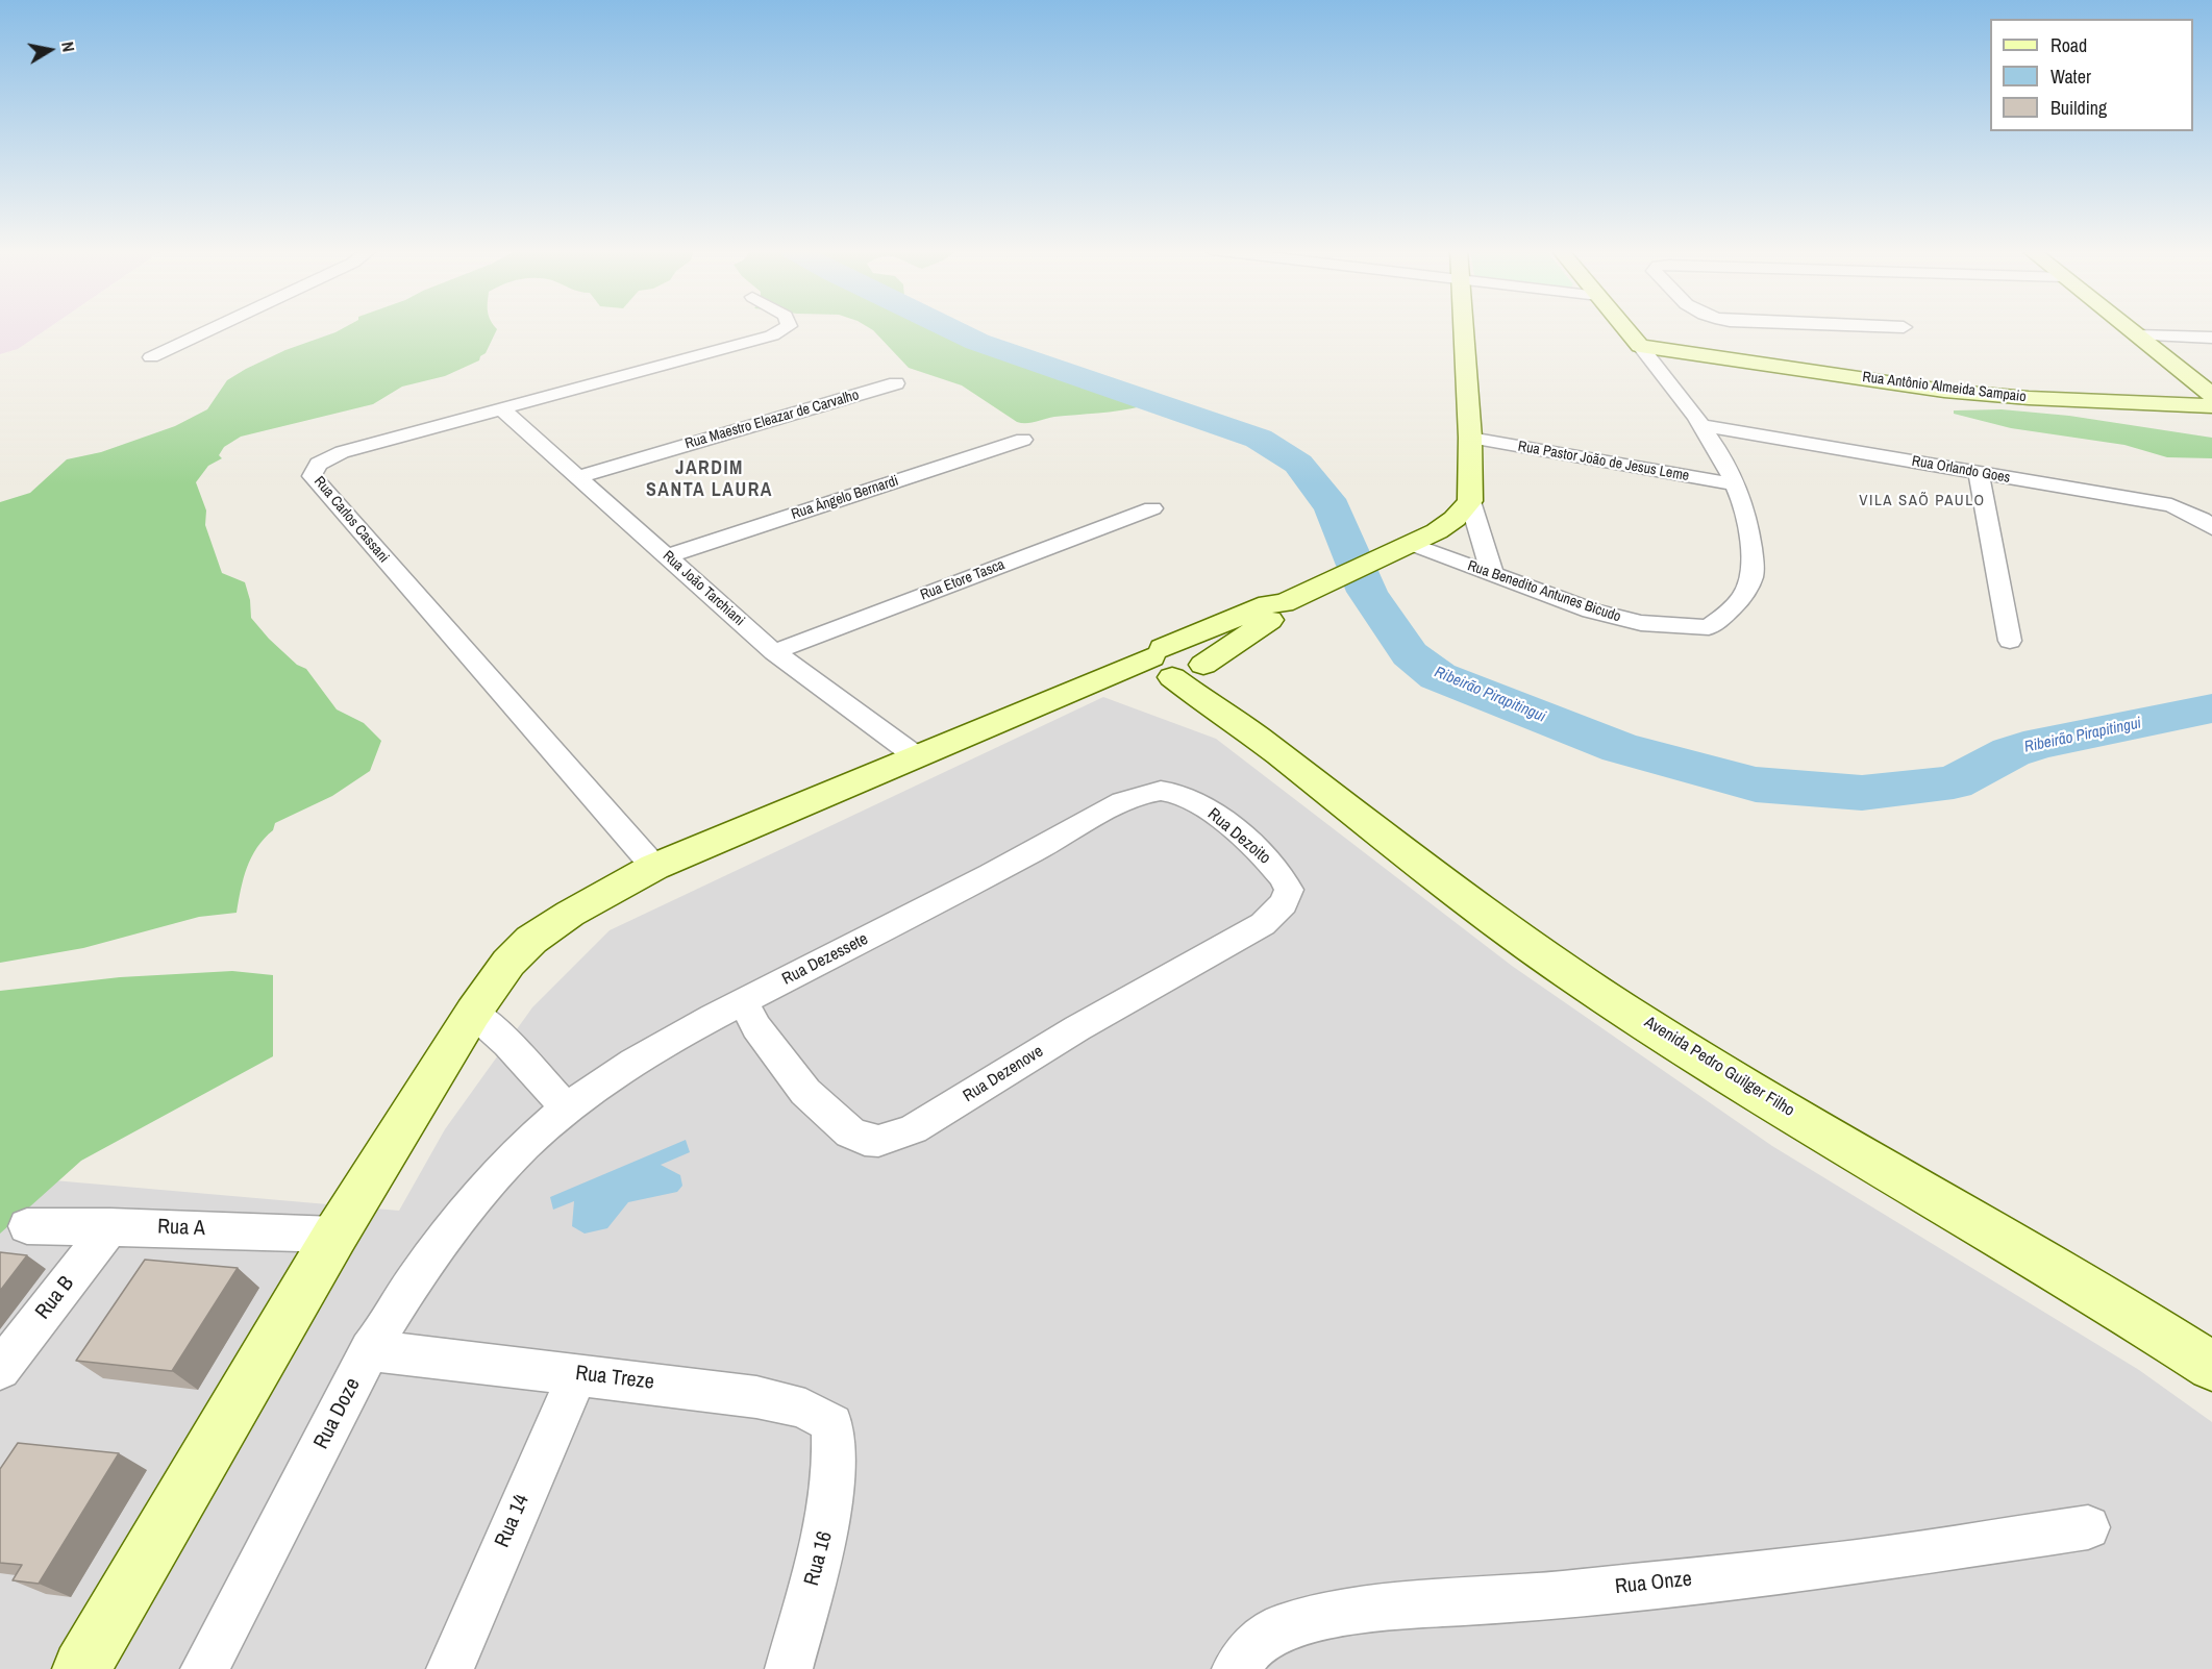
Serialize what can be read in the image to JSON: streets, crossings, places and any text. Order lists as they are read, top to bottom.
{
  "streets": {
    "street": [
      "Rua Antônio Almeida Sampaio",
      "Rua Maestro Eleazar de Carvalho",
      "Rua Pastor João de Jesus Leme",
      "Rua Orlando Goes",
      "Rua Ângelo Bernardi",
      "Rua Carlos Cassani",
      "Rua Etore Tasca",
      "Rua João Tarchiani",
      "Rua Benedito Antunes Bicudo",
      "Rua Dezoito",
      "Rua Dezessete",
      "Avenida Pedro Guilger Filho",
      "Rua Dezenove",
      "Rua A",
      "Rua B",
      "Rua Treze",
      "Rua Doze",
      "Rua 14",
      "Rua 16",
      "Rua Onze"
    ]
  },
  "crossings": [
    ["Rua Antônio Almeida Sampaio", "Rua Benedito Antunes Bicudo"],
    ["Rua Maestro Eleazar de Carvalho", "Rua João Tarchiani"],
    ["Rua Pastor João de Jesus Leme", "Rua Benedito Antunes Bicudo"],
    ["Rua Orlando Goes", "Rua Benedito Antunes Bicudo"],
    ["Rua Ângelo Bernardi", "Rua João Tarchiani"],
    ["Rua Carlos Cassani", "Rua João Tarchiani"],
    ["Rua Etore Tasca", "Rua João Tarchiani"],
    ["Rua Dezoito", "Rua Dezessete"],
    ["Rua Dezoito", "Rua Dezenove"],
    ["Rua Dezessete", "Rua Dezenove"],
    ["Rua Dezessete", "Rua Doze"],
    ["Rua A", "Rua B"],
    ["Rua Treze", "Rua Doze"],
    ["Rua Treze", "Rua 14"],
    ["Rua Treze", "Rua 16"]
  ],
  "districts": ["JARDIM SANTA LAURA", "VILA SAÕ PAULO"],
  "water": ["Ribeirão Pirapitingui"],
  "legend": ["Road", "Water", "Building"],
  "north": "right"
}
